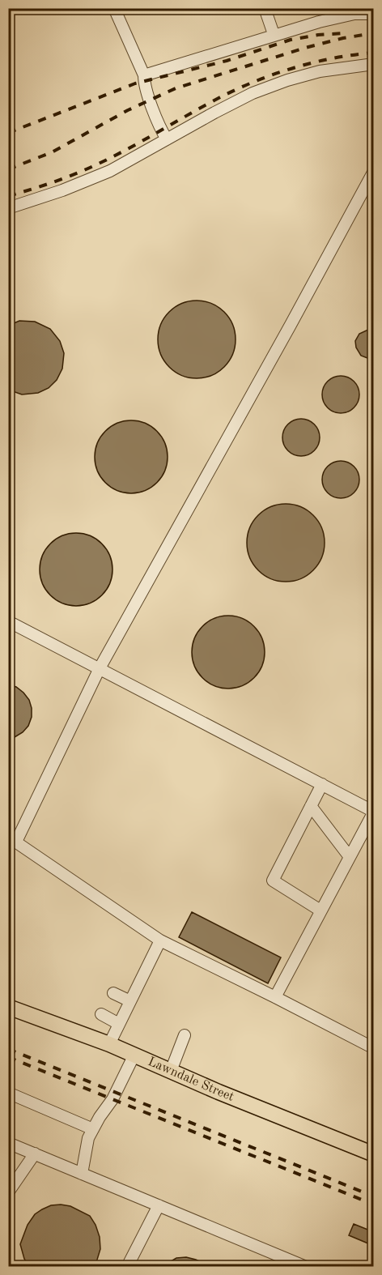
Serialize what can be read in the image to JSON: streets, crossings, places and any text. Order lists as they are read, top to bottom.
{
  "streets": {
    "main road": ["Lawndale Street"]
  }
}
